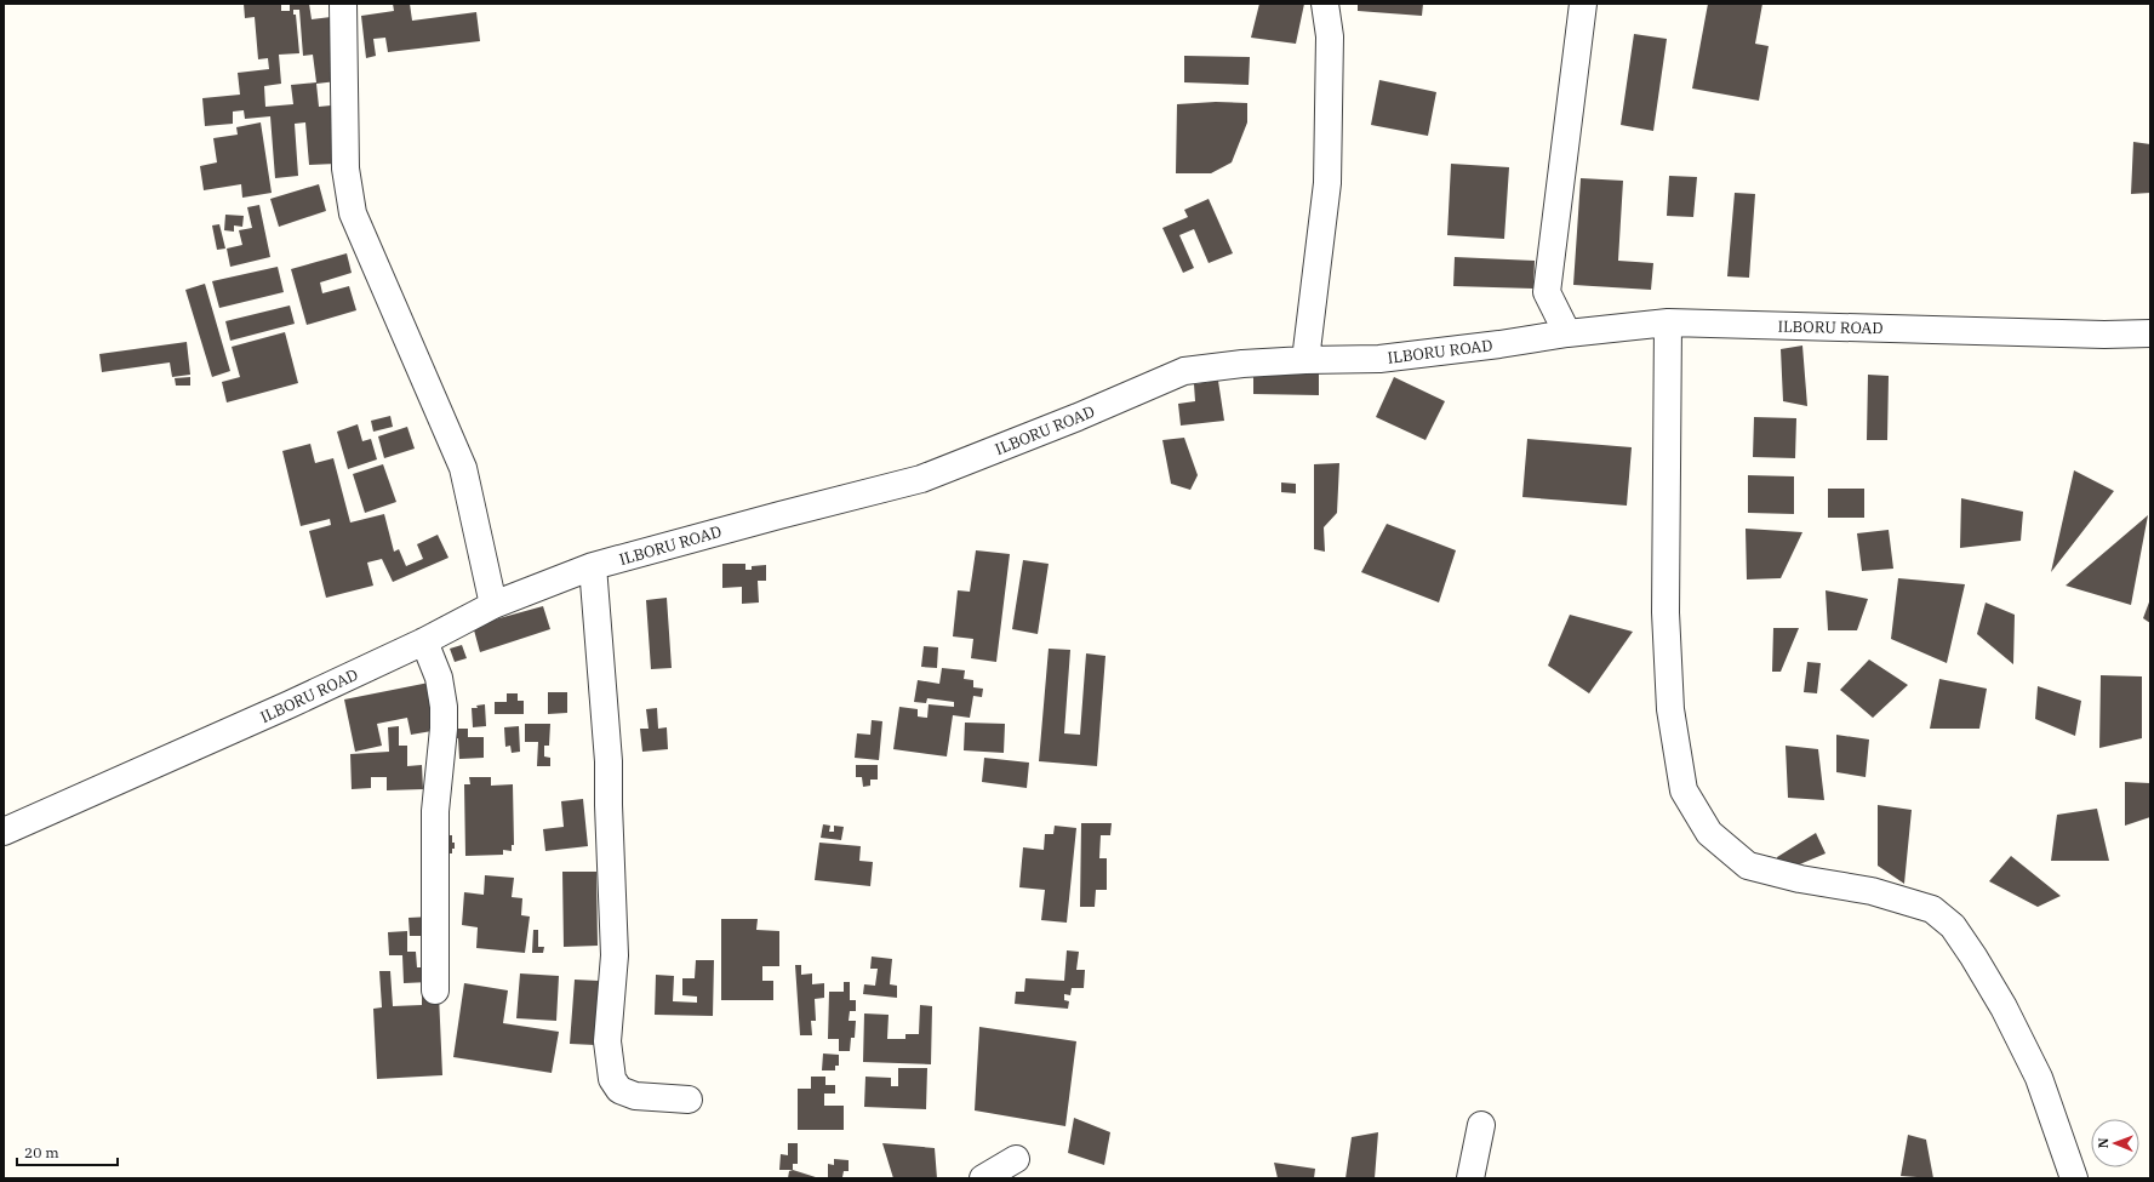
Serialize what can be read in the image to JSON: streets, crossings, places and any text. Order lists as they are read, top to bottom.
{
  "streets": {
    "street": ["ILBORU ROAD"]
  },
  "scale_bar": "20 m",
  "north": "left"
}
